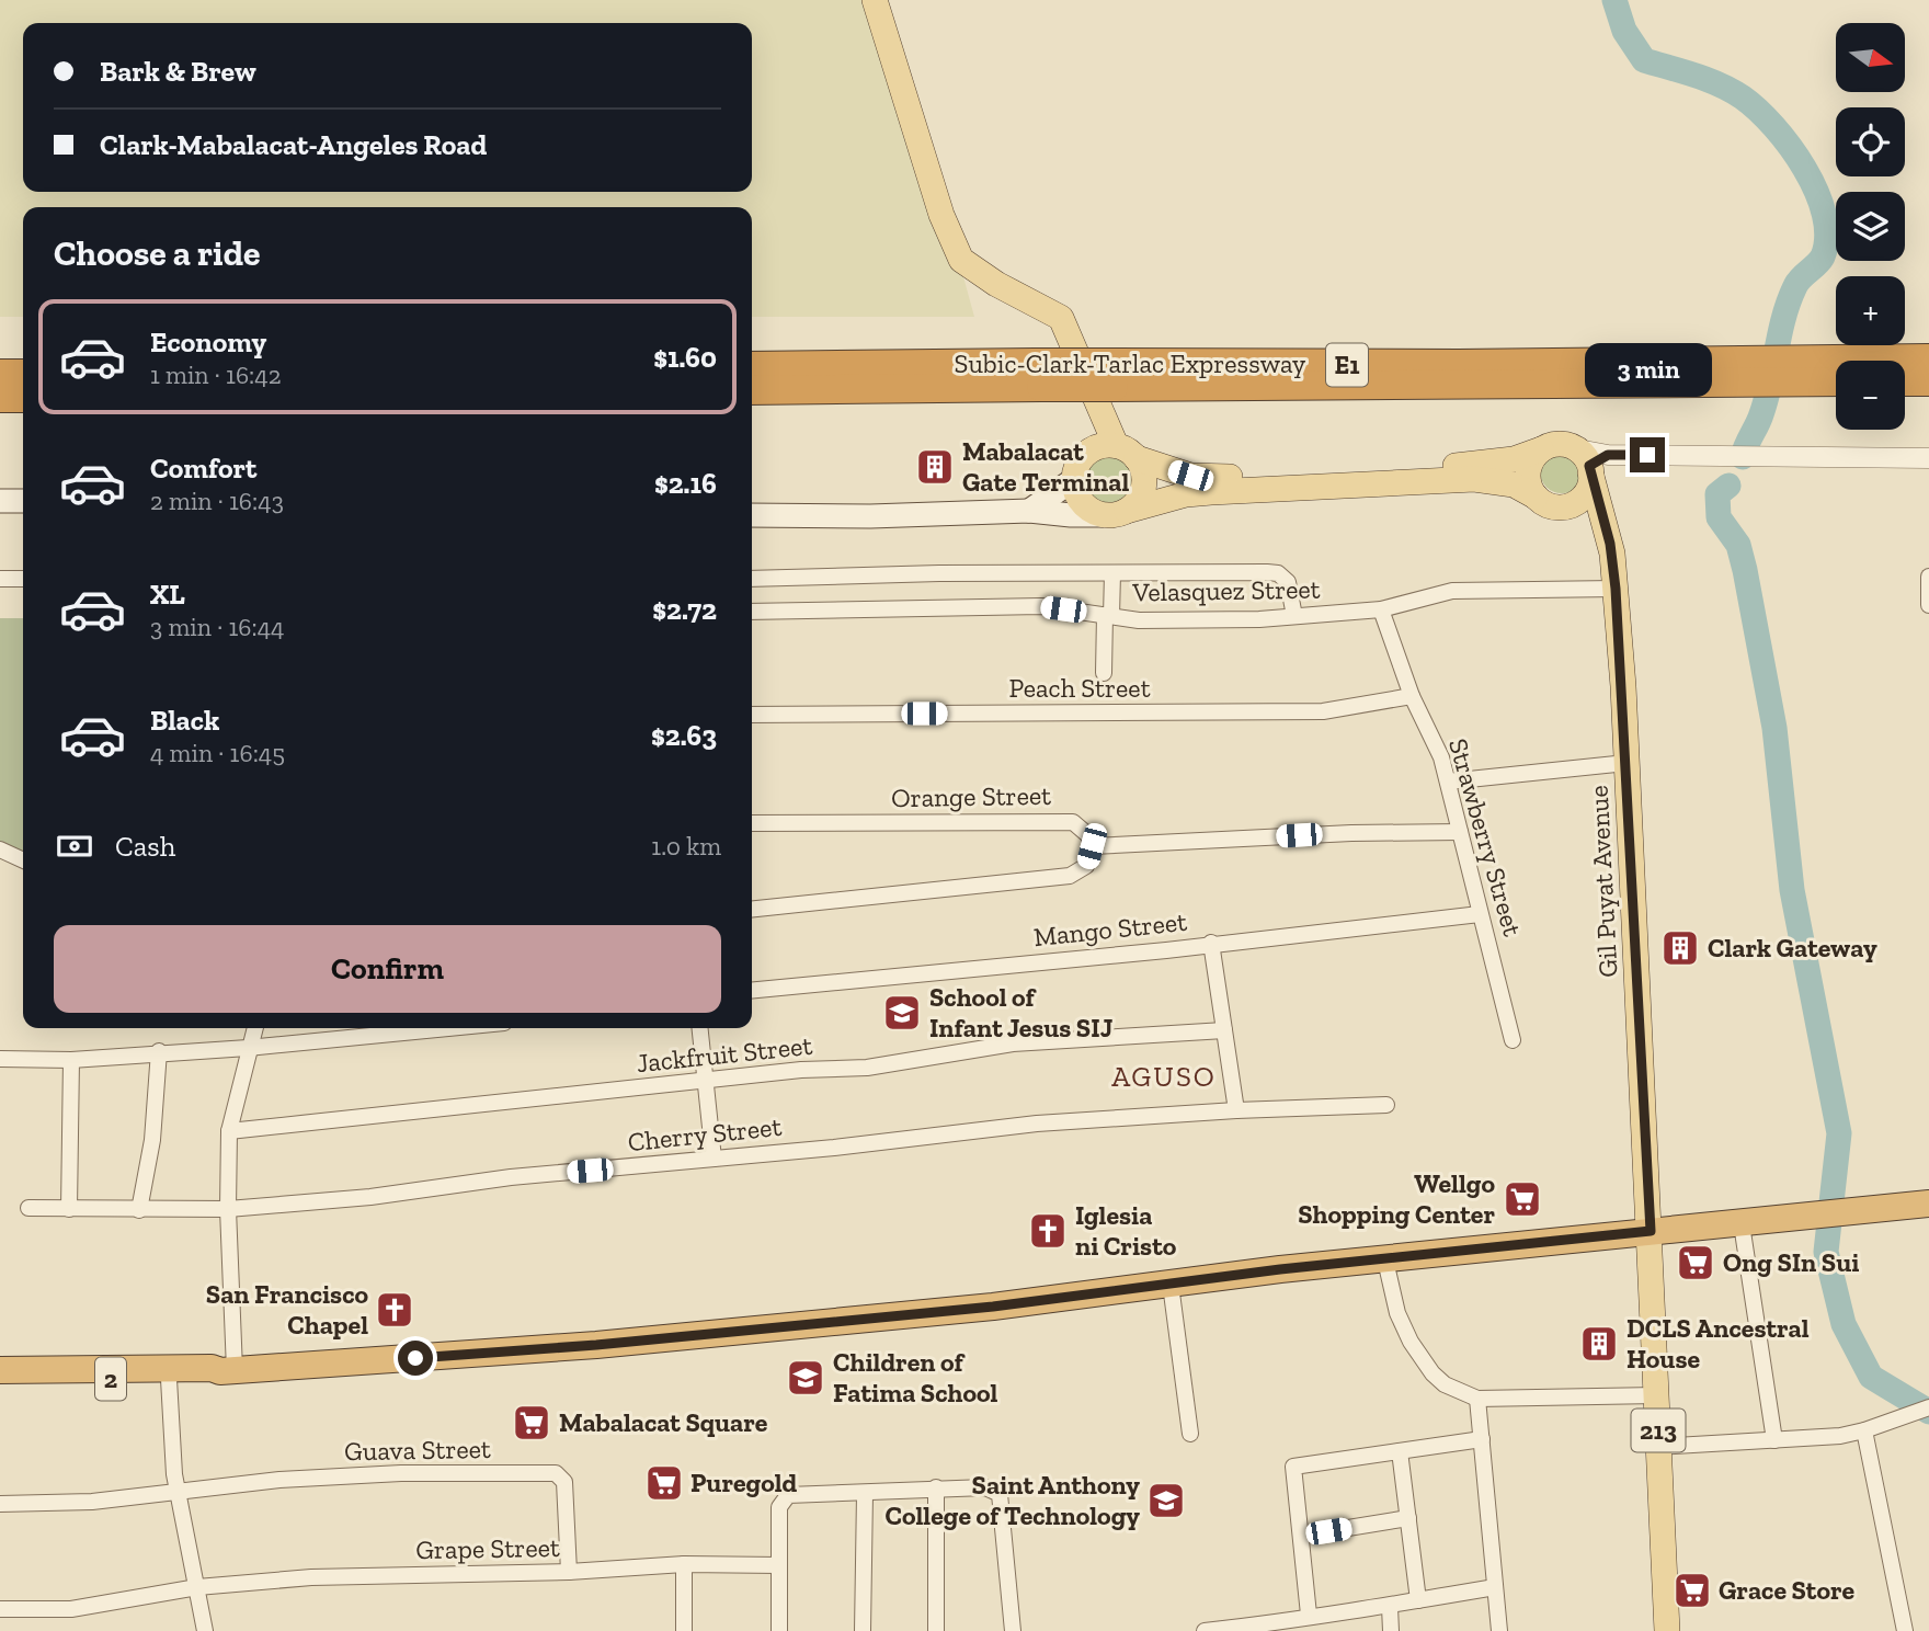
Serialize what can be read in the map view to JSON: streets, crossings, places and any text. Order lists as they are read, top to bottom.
{
  "streets": {
    "highway": ["Subic-Clark-Tarlac Expressway", "E1", "2"],
    "main road": ["Gil Puyat Avenue", "213"],
    "street": [
      "Velasquez Street",
      "Peach Street",
      "Orange Street",
      "Strawberry Street",
      "Mango Street",
      "Jackfruit Street",
      "Cherry Street",
      "Guava Street",
      "Grape Street"
    ]
  },
  "crossings": [
    ["Velasquez Street", "Strawberry Street"],
    ["Velasquez Street", "Gil Puyat Avenue"],
    ["Peach Street", "Strawberry Street"],
    ["Strawberry Street", "Mango Street"],
    ["Gil Puyat Avenue", "2"],
    ["Gil Puyat Avenue", "213"],
    ["2", "213"],
    ["Guava Street", "Grape Street"]
  ],
  "districts": ["AGUSO"],
  "places": {
    "building": ["Mabalacat Gate Terminal", "Clark Gateway", "DCLS Ancestral House"],
    "school or university": ["School of Infant Jesus SIJ", "Children of Fatima School", "Saint Anthony College of Technology"],
    "supermarket": [
      "Wellgo Shopping Center",
      "Ong SIn Sui",
      "Mabalacat Square",
      "Puregold",
      "Grace Store"
    ],
    "church": ["Iglesia ni Cristo", "San Francisco Chapel"]
  },
  "north": "right",
  "page": {
    "map_buttons": ["+", "−"],
    "banner": ["Bark & Brew", "Clark-Mabalacat-Angeles Road"],
    "heading": "Choose a ride",
    "list": [
      {
        "name": "Economy",
        "note": "1 min · 16:42",
        "value": "$1.60"
      },
      {
        "name": "Comfort",
        "note": "2 min · 16:43",
        "value": "$2.16"
      },
      {
        "name": "XL",
        "note": "3 min · 16:44",
        "value": "$2.72"
      },
      {
        "name": "Black",
        "note": "4 min · 16:45",
        "value": "$2.63"
      }
    ],
    "bubble": "3 min",
    "pay": ["Cash", "1.0 km"],
    "buttons": "Confirm"
  }
}
